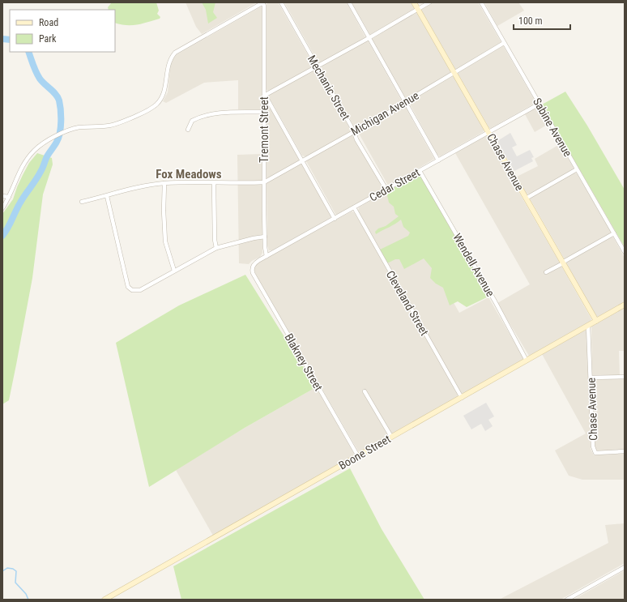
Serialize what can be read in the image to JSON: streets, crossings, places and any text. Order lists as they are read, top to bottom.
{
  "streets": {
    "street": [
      "Mechanic Street",
      "Michigan Avenue",
      "Sabine Avenue",
      "Tremont Street",
      "Chase Avenue",
      "Cedar Street",
      "Wendell Avenue",
      "Cleveland Street",
      "Blakney Street",
      "Boone Street"
    ]
  },
  "crossings": [
    ["Mechanic Street", "Michigan Avenue"],
    ["Mechanic Street", "Cedar Street"],
    ["Michigan Avenue", "Sabine Avenue"],
    ["Michigan Avenue", "Tremont Street"],
    ["Michigan Avenue", "Chase Avenue"],
    ["Sabine Avenue", "Cedar Street"],
    ["Tremont Street", "Cedar Street"],
    ["Chase Avenue", "Cedar Street"],
    ["Chase Avenue", "Boone Street"],
    ["Cedar Street", "Wendell Avenue"],
    ["Cedar Street", "Cleveland Street"],
    ["Cedar Street", "Blakney Street"],
    ["Wendell Avenue", "Boone Street"],
    ["Cleveland Street", "Boone Street"],
    ["Blakney Street", "Boone Street"]
  ],
  "districts": ["Fox Meadows"],
  "legend": ["Road", "Park"],
  "scale_bar": "100 m"
}
